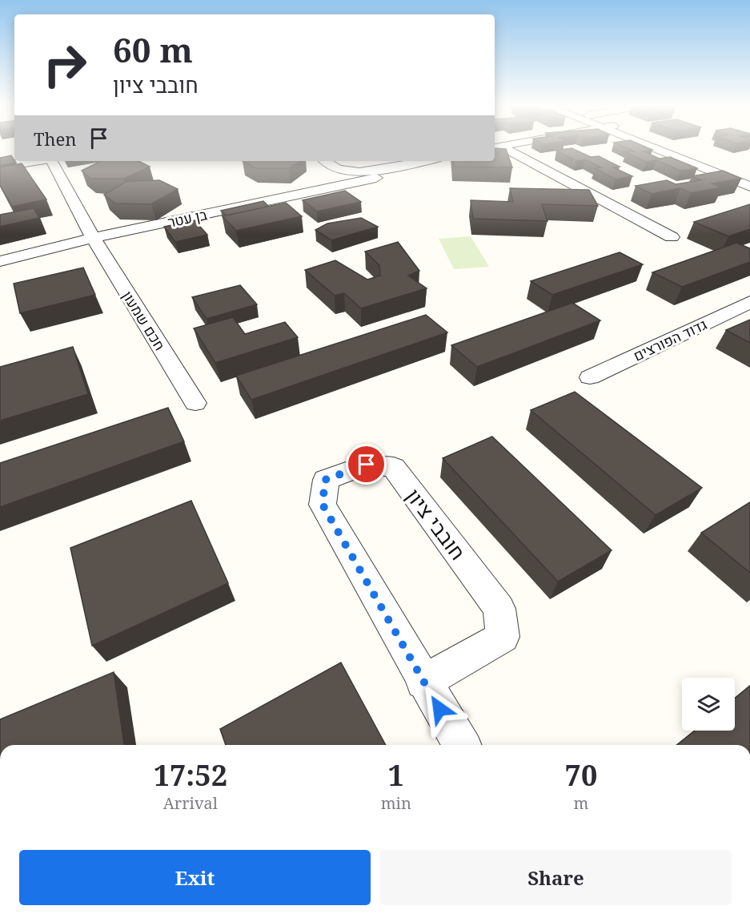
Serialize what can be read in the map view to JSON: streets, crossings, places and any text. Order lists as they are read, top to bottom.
{
  "streets": {
    "street": [
      "בן עטר",
      "חכם שמעון",
      "גדוד הפורצים",
      "חובבי ציון"
    ]
  },
  "crossings": [
    ["בן עטר", "חכם שמעון"]
  ],
  "page": {
    "turn": ["60 m", "חובבי ציון"],
    "then": "Then",
    "eta": [
      "17:52",
      "Arrival",
      "1",
      "min",
      "70",
      "m"
    ],
    "buttons": ["Exit", "Share"]
  }
}
